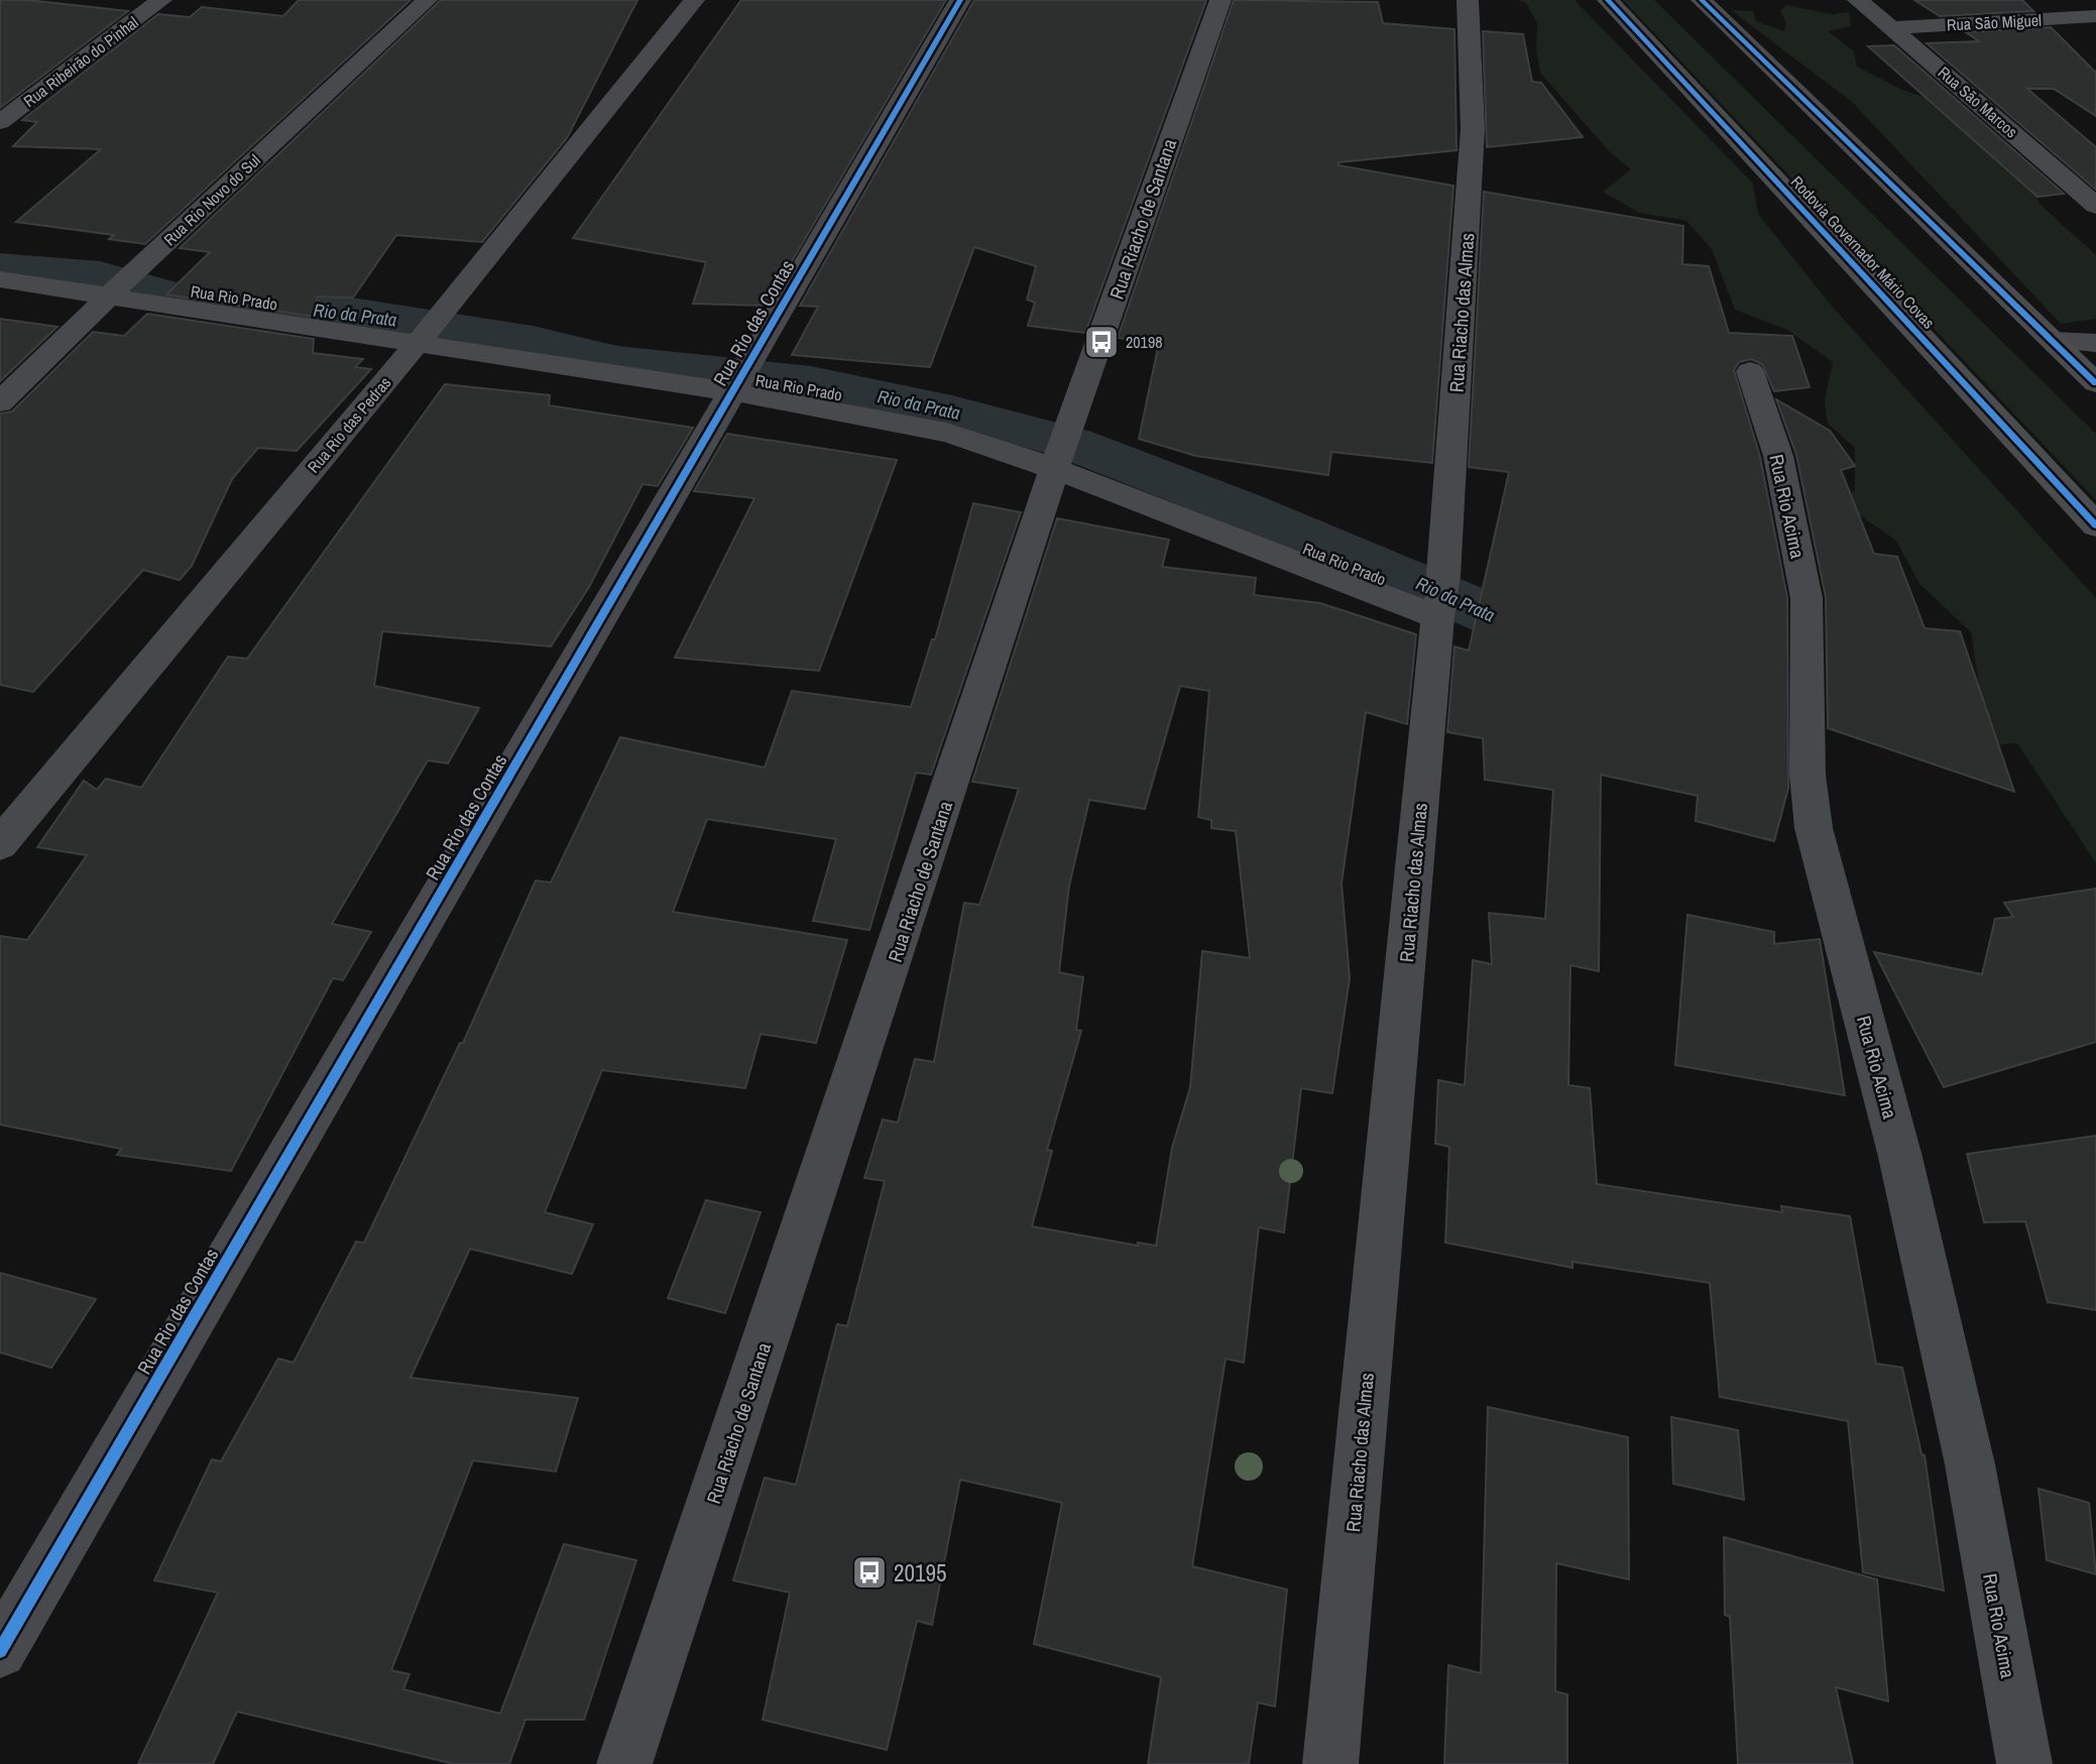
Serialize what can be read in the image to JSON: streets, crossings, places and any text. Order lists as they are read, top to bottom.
{
  "streets": {
    "highway": ["Rodovia Governador Mário Covas"],
    "street": [
      "Rua São Miguel",
      "Rua Ribeirão do Pinhal",
      "Rua São Marcos",
      "Rua Rio Novo do Sul",
      "Rua Riacho de Santana",
      "Rua Rio Prado",
      "Rua Riacho das Almas",
      "Rua Rio das Contas",
      "Rua Rio das Pedras",
      "Rua Rio Acima"
    ]
  },
  "crossings": [
    ["Rua São Miguel", "Rua São Marcos"],
    ["Rua Rio Novo do Sul", "Rua Rio Prado"],
    ["Rua Riacho de Santana", "Rua Rio Prado"],
    ["Rua Rio Prado", "Rua Riacho das Almas"],
    ["Rua Rio Prado", "Rua Rio das Contas"],
    ["Rua Rio Prado", "Rua Rio das Pedras"]
  ],
  "water": ["Rio da Prata"],
  "places": {
    "bus stop": ["20198", "20195"]
  }
}
